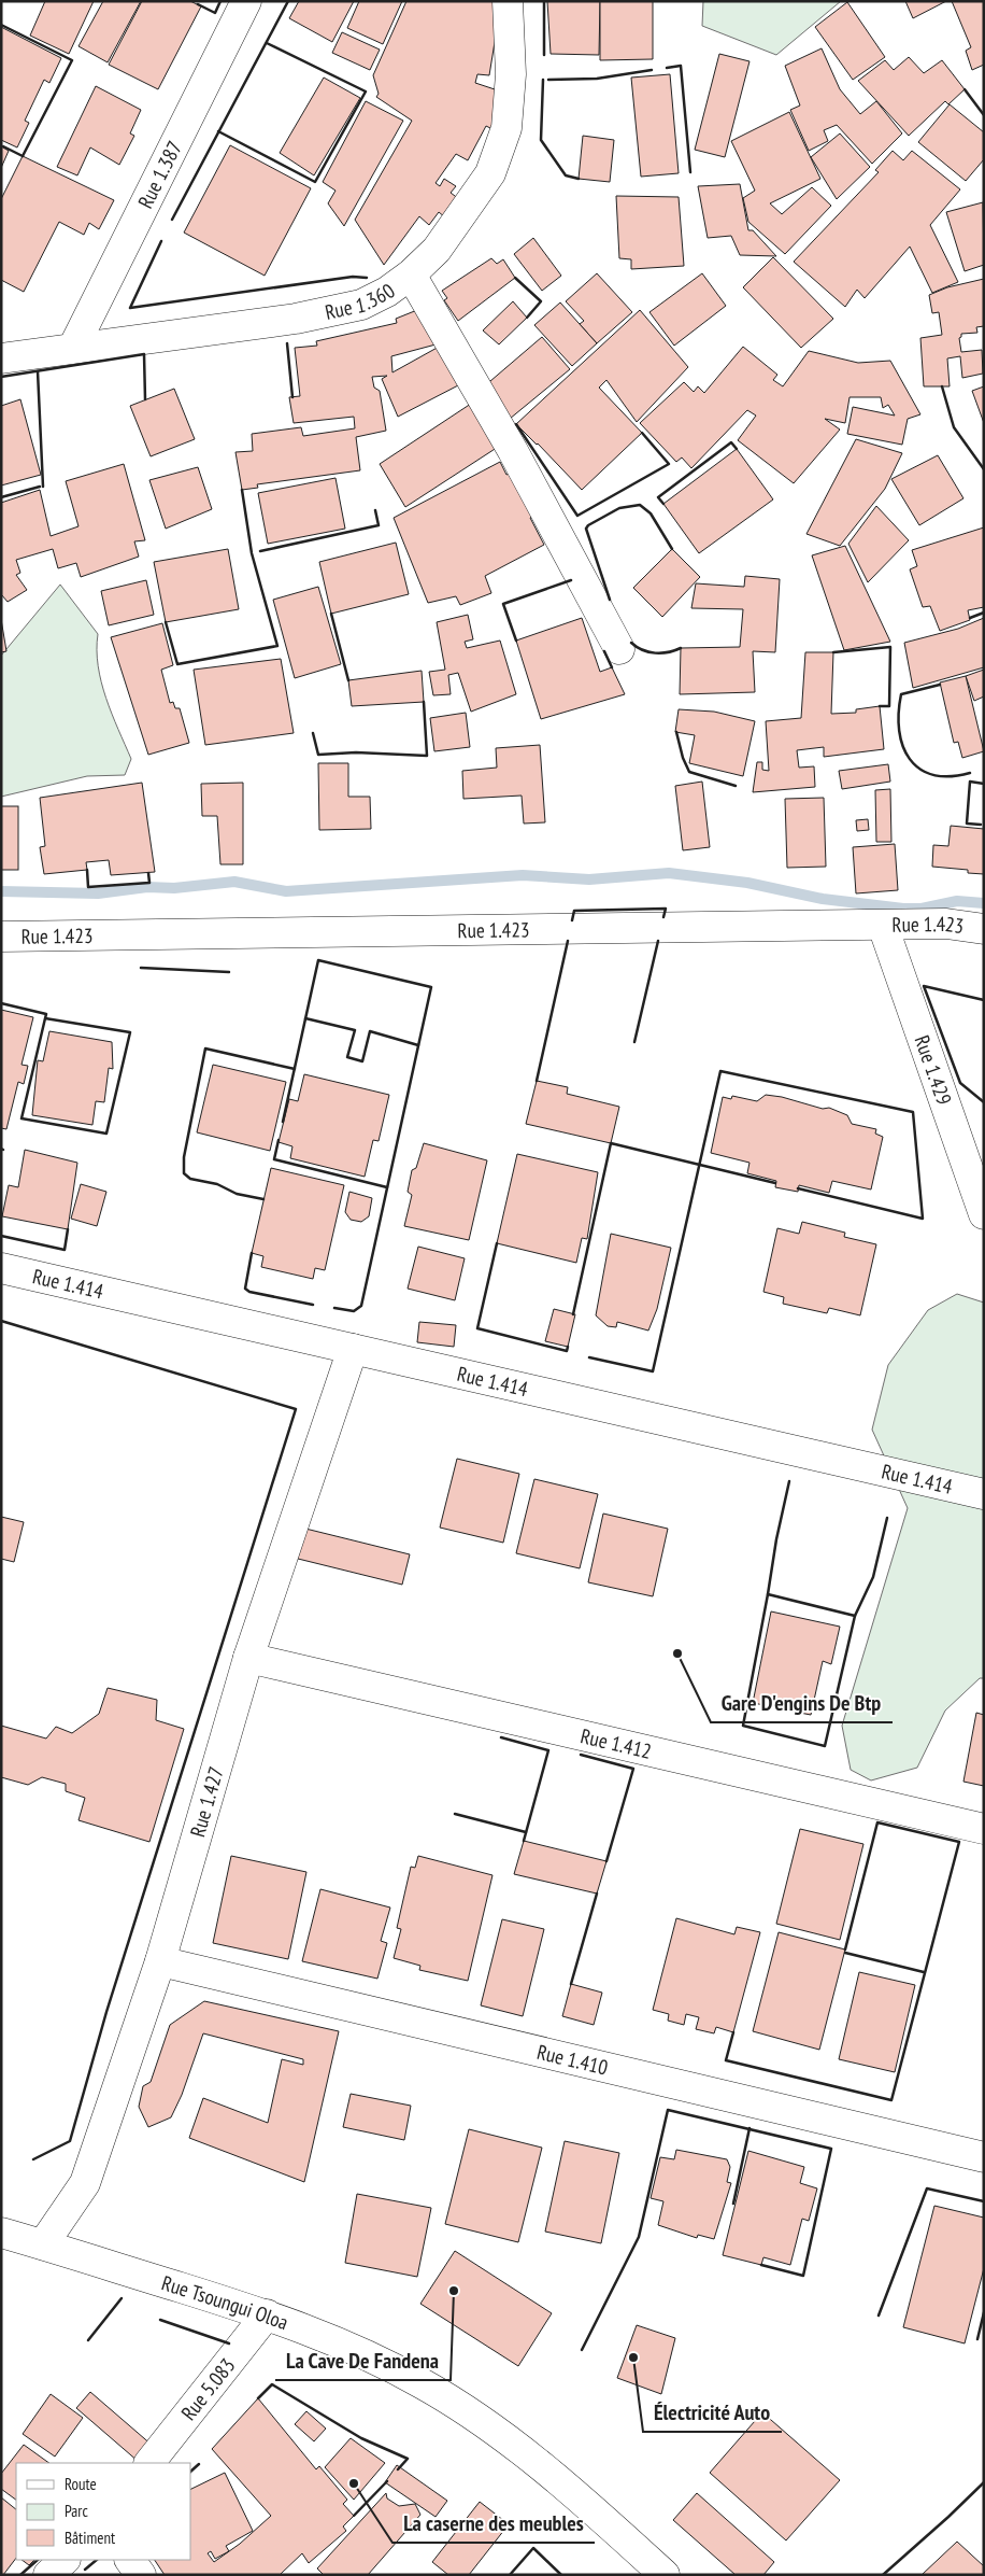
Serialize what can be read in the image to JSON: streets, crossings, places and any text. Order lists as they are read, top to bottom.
{
  "streets": {
    "street": [
      "Rue 1.387",
      "Rue 1.360",
      "Rue 1.423",
      "Rue 1.429",
      "Rue 1.414",
      "Rue 1.412",
      "Rue 1.427",
      "Rue 1.410",
      "Rue Tsoungui Oloa",
      "Rue 5.083"
    ]
  },
  "crossings": [
    ["Rue 1.387", "Rue 1.360"],
    ["Rue 1.423", "Rue 1.429"],
    ["Rue 1.414", "Rue 1.427"],
    ["Rue 1.412", "Rue 1.427"],
    ["Rue 1.427", "Rue 1.410"],
    ["Rue 1.427", "Rue Tsoungui Oloa"],
    ["Rue Tsoungui Oloa", "Rue 5.083"]
  ],
  "places": [
    "Gare D'engins De Btp",
    "La Cave De Fandena",
    "Électricité Auto",
    "La caserne des meubles"
  ],
  "legend": ["Route", "Parc", "Bâtiment"]
}
